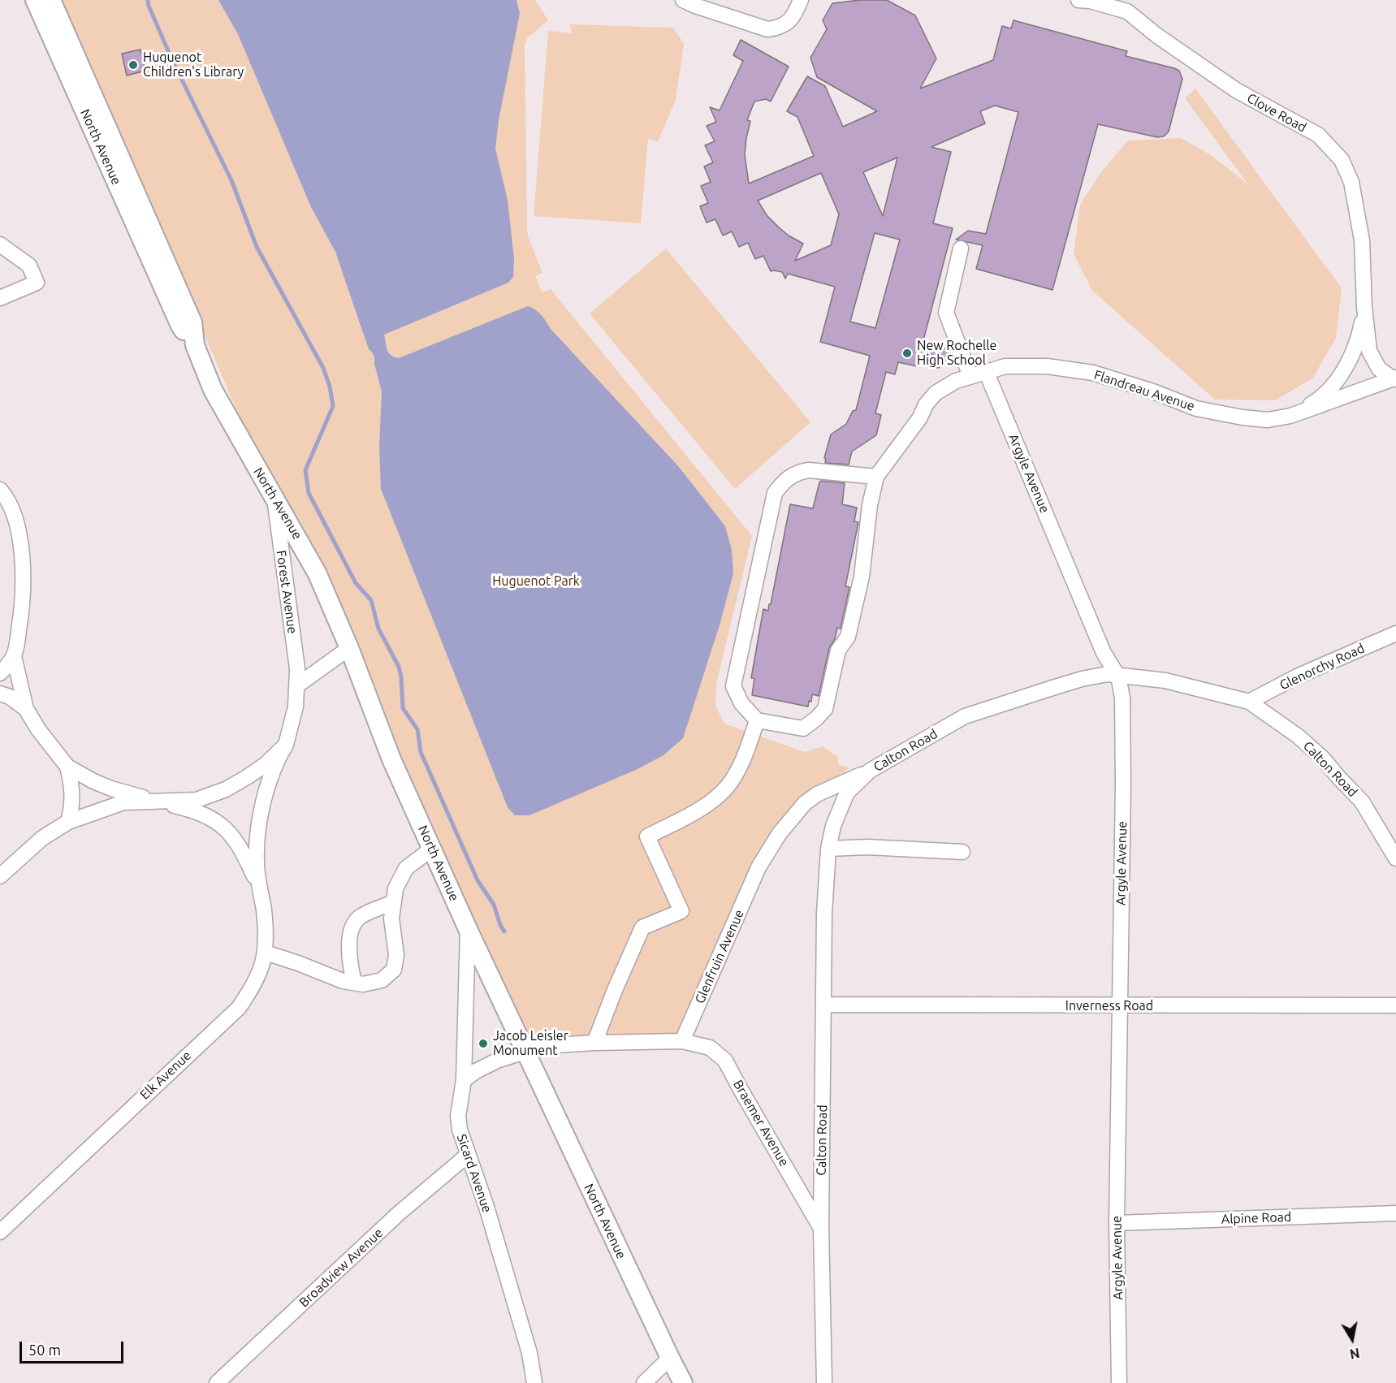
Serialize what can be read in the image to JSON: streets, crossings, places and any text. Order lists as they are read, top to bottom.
{
  "streets": {
    "main road": ["North Avenue"],
    "street": [
      "Clove Road",
      "Flandreau Avenue",
      "Argyle Avenue",
      "Forest Avenue",
      "Glenorchy Road",
      "Calton Road",
      "Glenfruin Avenue",
      "Inverness Road",
      "Elk Avenue",
      "Braemer Avenue",
      "Sicard Avenue",
      "Alpine Road",
      "Broadview Avenue"
    ]
  },
  "crossings": [
    ["Clove Road", "Flandreau Avenue"],
    ["North Avenue", "Forest Avenue"],
    ["North Avenue", "Sicard Avenue"],
    ["Flandreau Avenue", "Argyle Avenue"],
    ["Argyle Avenue", "Calton Road"],
    ["Argyle Avenue", "Inverness Road"],
    ["Argyle Avenue", "Alpine Road"],
    ["Forest Avenue", "Elk Avenue"],
    ["Glenorchy Road", "Calton Road"],
    ["Calton Road", "Glenfruin Avenue"],
    ["Calton Road", "Inverness Road"],
    ["Calton Road", "Braemer Avenue"],
    ["Glenfruin Avenue", "Braemer Avenue"],
    ["Sicard Avenue", "Broadview Avenue"]
  ],
  "parks": ["Huguenot Park"],
  "places": ["Huguenot Children's Library", "New Rochelle High School", "Jacob Leisler Monument"],
  "scale_bar": "50 m",
  "north": "bottom"
}
